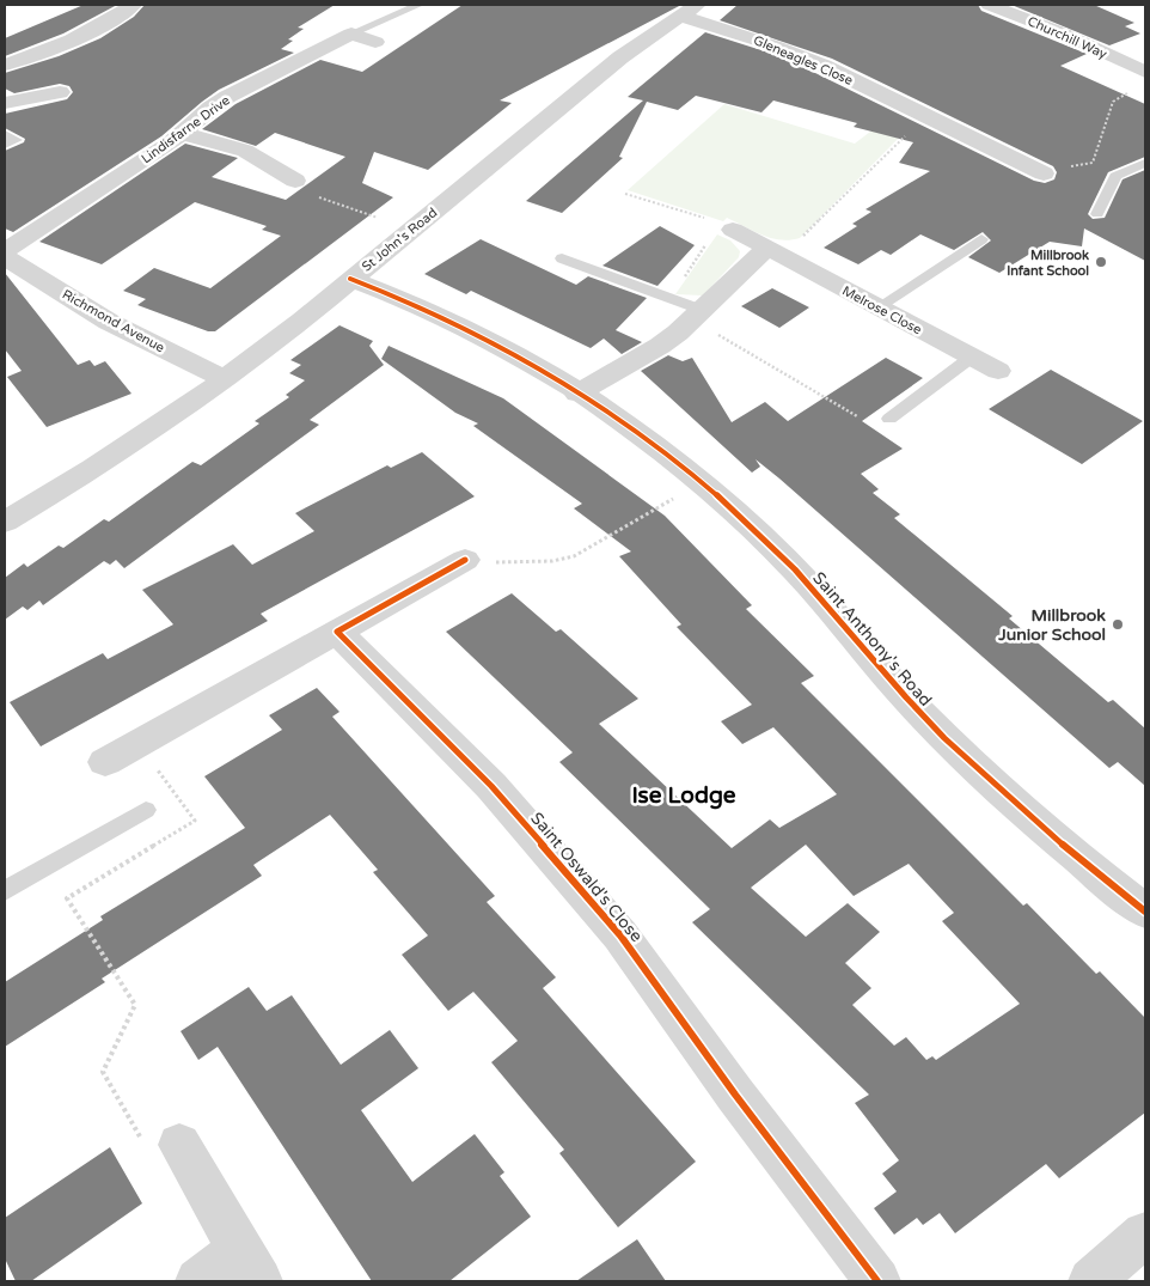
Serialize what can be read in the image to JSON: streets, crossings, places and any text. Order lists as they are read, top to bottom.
{
  "streets": {
    "street": [
      "Churchill Way",
      "Gleneagles Close",
      "Lindisfarne Drive",
      "St John's Road",
      "Melrose Close",
      "Richmond Avenue",
      "Saint Anthony's Road",
      "Saint Oswald's Close"
    ]
  },
  "crossings": [
    ["Gleneagles Close", "St John's Road"],
    ["St John's Road", "Richmond Avenue"],
    ["St John's Road", "Saint Anthony's Road"]
  ],
  "districts": ["Ise Lodge"],
  "places": ["Millbrook Infant School", "Millbrook Junior School"]
}
